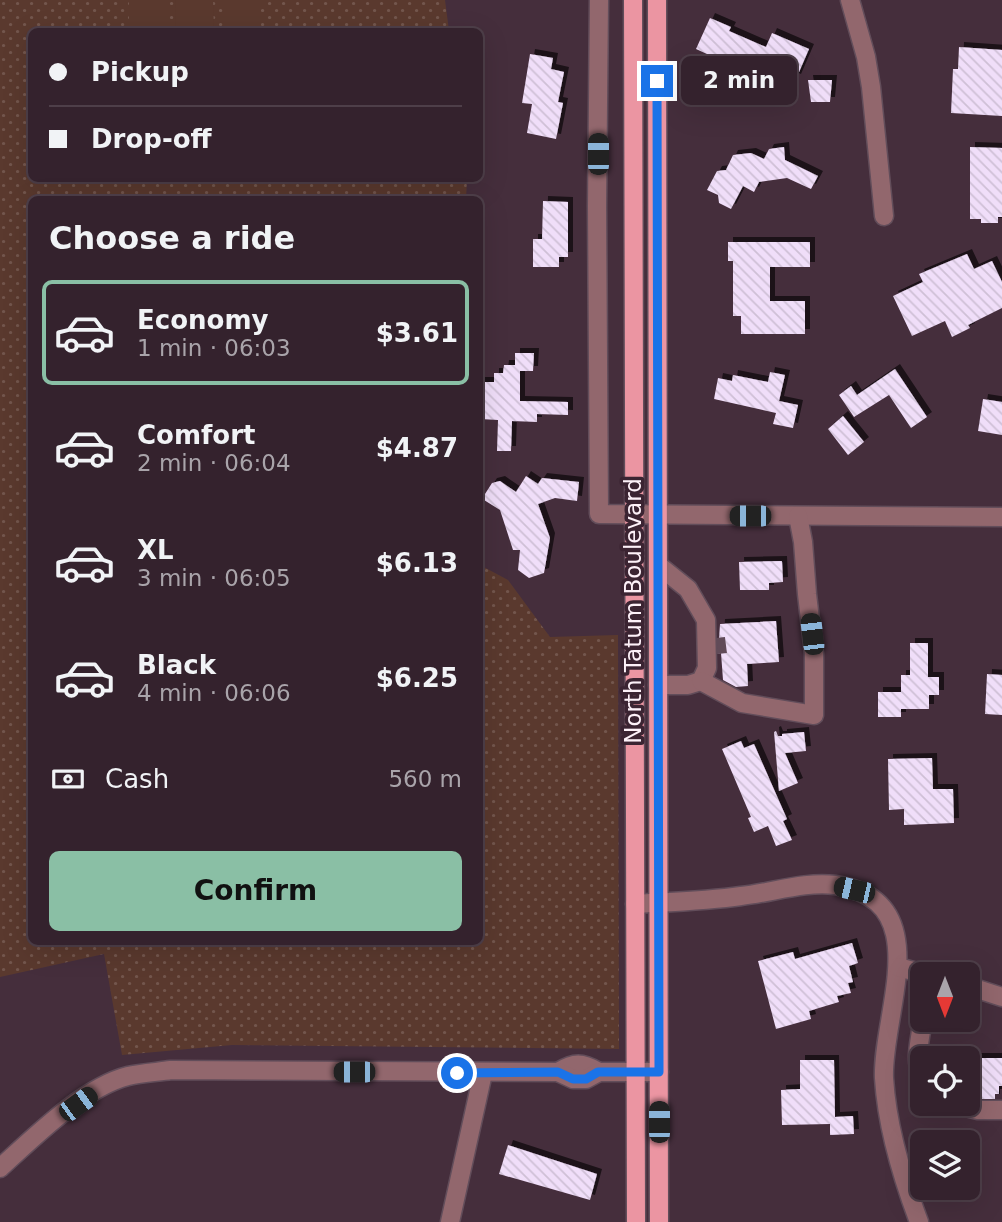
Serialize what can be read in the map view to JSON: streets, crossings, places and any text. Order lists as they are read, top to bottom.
{
  "streets": {
    "main road": ["North Tatum Boulevard"]
  },
  "north": "bottom",
  "page": {
    "banner": ["Pickup", "Drop-off"],
    "bubble": "2 min",
    "heading": "Choose a ride",
    "list": [
      {
        "name": "Economy",
        "note": "1 min · 06:03",
        "value": "$3.61"
      },
      {
        "name": "Comfort",
        "note": "2 min · 06:04",
        "value": "$4.87"
      },
      {
        "name": "XL",
        "note": "3 min · 06:05",
        "value": "$6.13"
      },
      {
        "name": "Black",
        "note": "4 min · 06:06",
        "value": "$6.25"
      }
    ],
    "pay": ["Cash", "560 m"],
    "buttons": "Confirm"
  }
}
